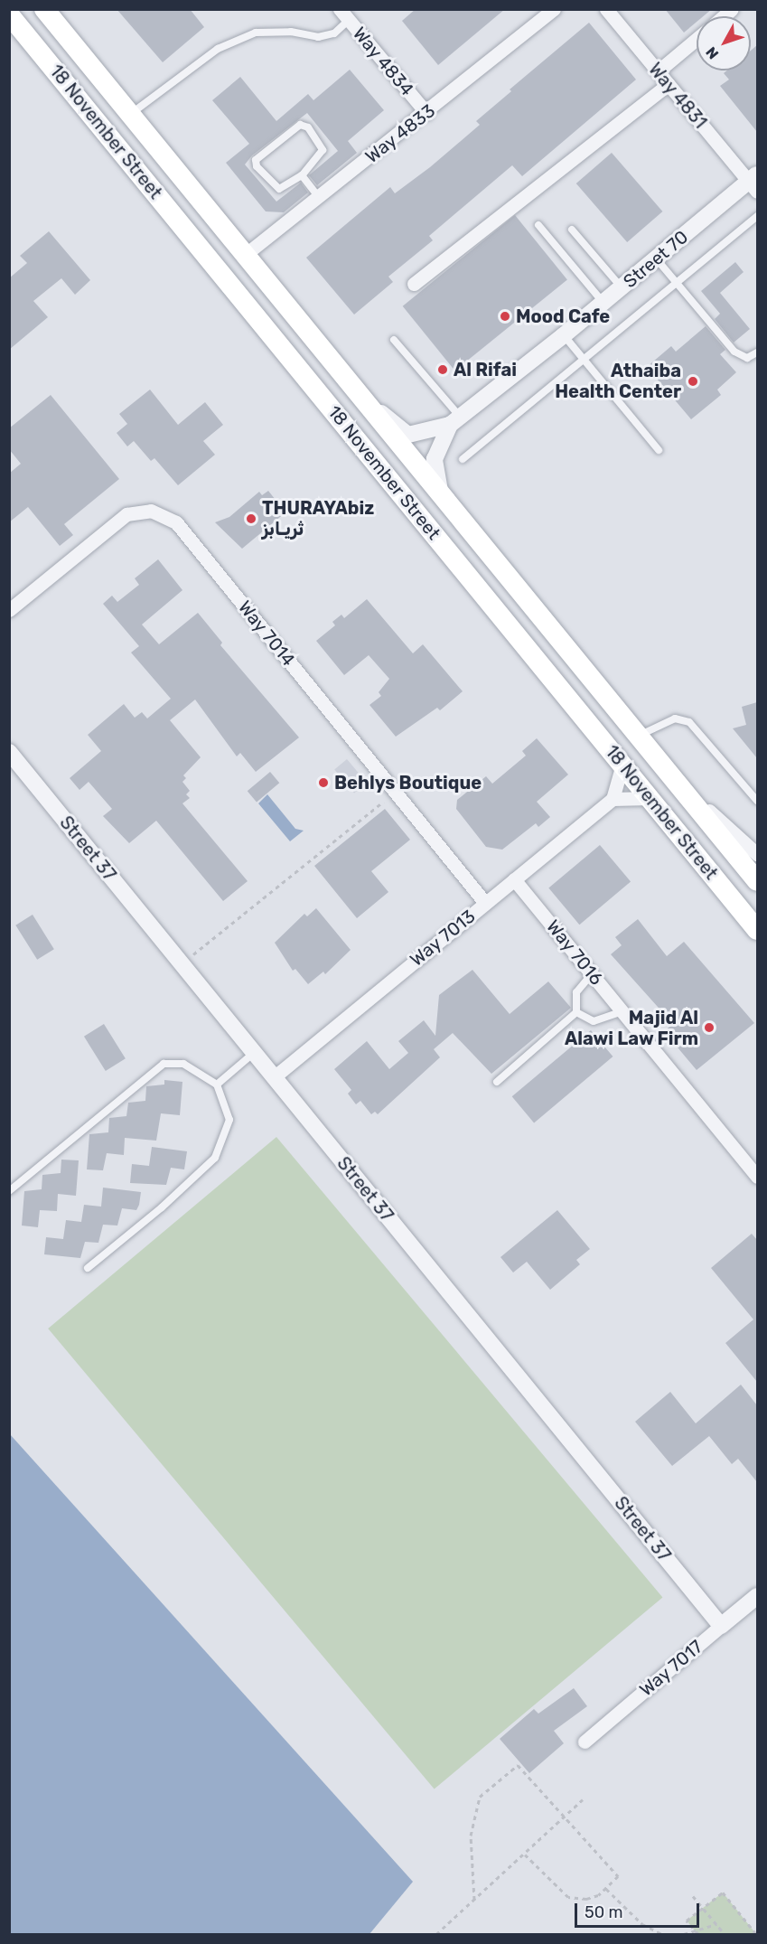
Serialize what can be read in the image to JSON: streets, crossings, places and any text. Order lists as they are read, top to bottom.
{
  "streets": {
    "main road": ["18 November Street"],
    "street": [
      "Way 4834",
      "Way 4831",
      "Way 4833",
      "Street 70",
      "Way 7014",
      "Street 37",
      "Way 7013",
      "Way 7016",
      "Way 7017"
    ]
  },
  "crossings": [
    ["Way 4834", "Way 4833"],
    ["Way 4831", "Street 70"],
    ["18 November Street", "Way 4833"],
    ["18 November Street", "Street 70"],
    ["Way 7014", "Way 7013"],
    ["Street 37", "Way 7013"],
    ["Street 37", "Way 7017"],
    ["Way 7013", "Way 7016"]
  ],
  "places": [
    "Mood Cafe",
    "Al Rifai",
    "Athaiba Health Center",
    "THURAYAbiz ثريـابز",
    "Behlys Boutique",
    "Majid Al Alawi Law Firm"
  ],
  "scale_bar": "50 m",
  "north": "bottom left"
}
